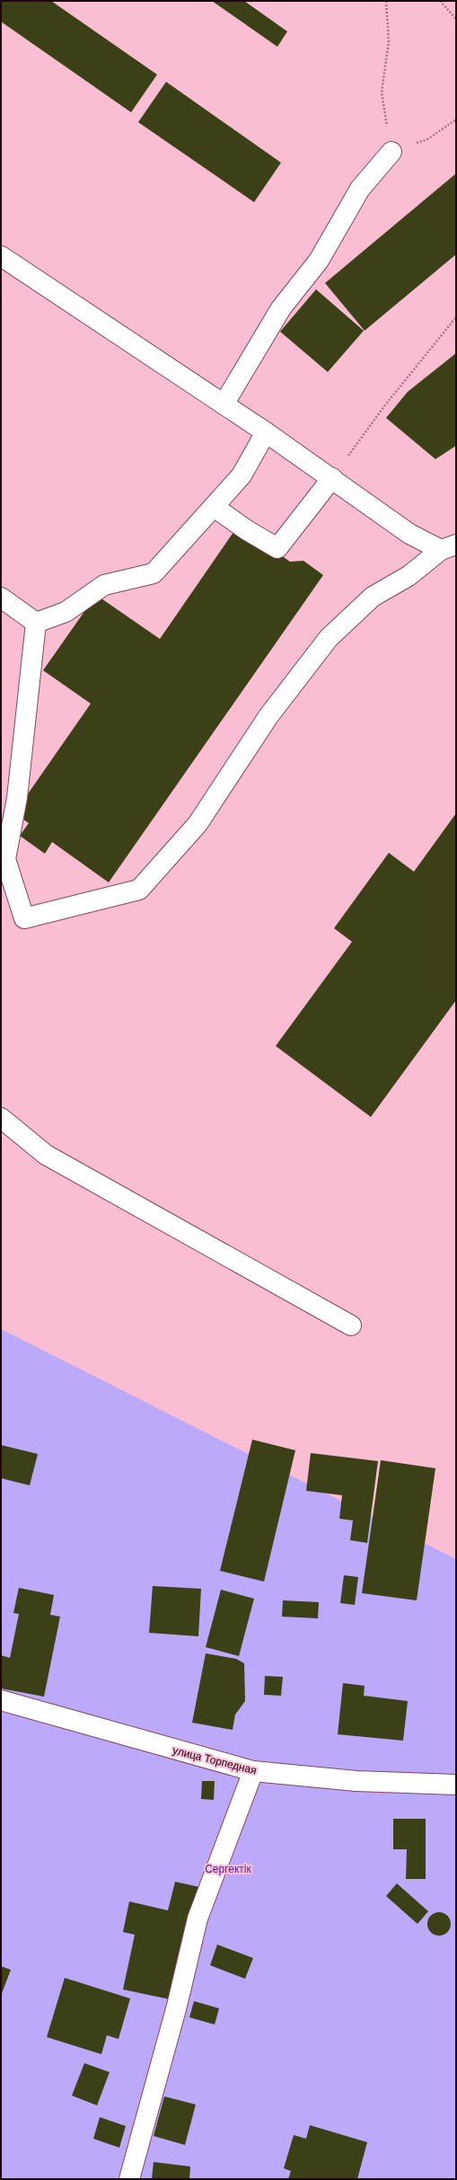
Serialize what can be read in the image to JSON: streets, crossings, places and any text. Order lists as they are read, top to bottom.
{
  "streets": {
    "street": ["улица Торпедная"]
  },
  "parks": ["Сергектік"]
}
